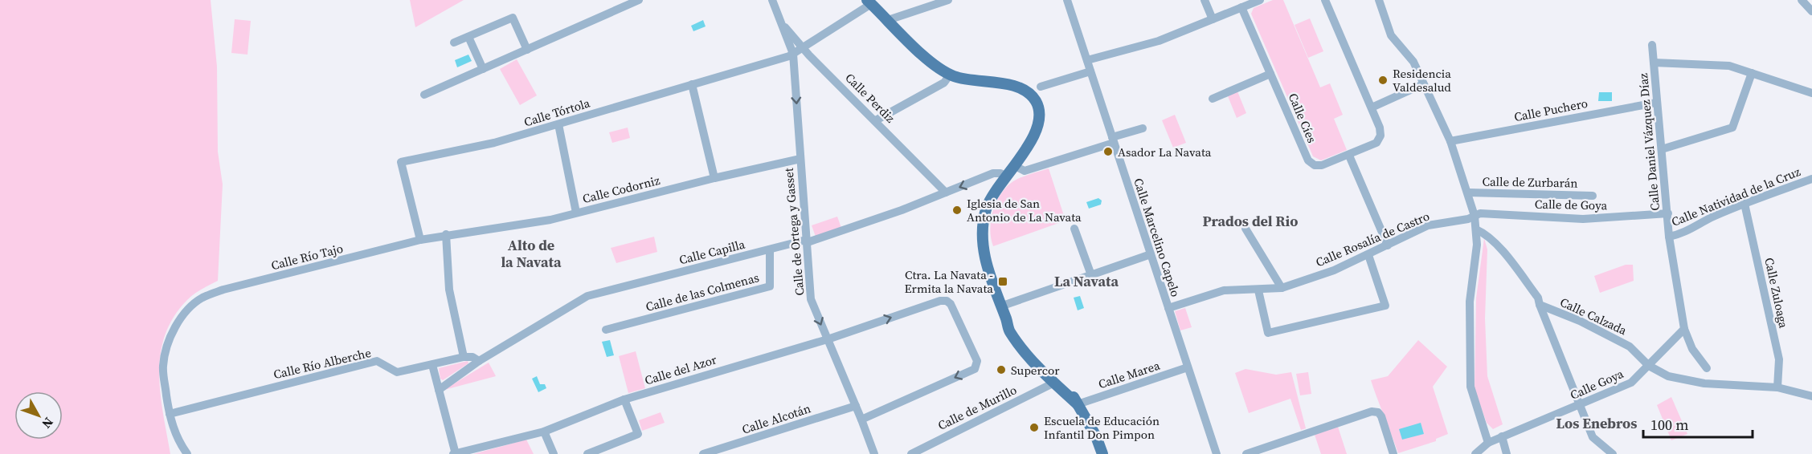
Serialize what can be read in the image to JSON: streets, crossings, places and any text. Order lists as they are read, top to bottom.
{
  "streets": {
    "street": [
      "Calle Perdiz",
      "Calle Puchero",
      "Calle Tórtola",
      "Calle Cíes",
      "Calle Daniel Vázquez Díaz",
      "Calle de Zurbarán",
      "Calle Codorniz",
      "Calle Natividad de la Cruz",
      "Calle de Goya",
      "Calle de Ortega y Gasset",
      "Calle Marcelino Capelo",
      "Calle Rosalía de Castro",
      "Calle Capilla",
      "Calle Río Tajo",
      "Calle de las Colmenas",
      "Calle Zuloaga",
      "Calle Calzada",
      "Calle Río Alberche",
      "Calle del Azor",
      "Calle Marea",
      "Calle Goya",
      "Calle de Murillo",
      "Calle Alcotán"
    ]
  },
  "crossings": [
    ["Calle Perdiz", "Calle Tórtola"],
    ["Calle Perdiz", "Calle de Ortega y Gasset"],
    ["Calle Perdiz", "Calle Capilla"],
    ["Calle Puchero", "Calle Daniel Vázquez Díaz"],
    ["Calle Tórtola", "Calle de Ortega y Gasset"],
    ["Calle Tórtola", "Calle Río Tajo"],
    ["Calle Daniel Vázquez Díaz", "Calle Natividad de la Cruz"],
    ["Calle Daniel Vázquez Díaz", "Calle de Goya"],
    ["Calle Codorniz", "Calle de Ortega y Gasset"],
    ["Calle Codorniz", "Calle Río Tajo"],
    ["Calle Natividad de la Cruz", "Calle Zuloaga"],
    ["Calle de Goya", "Calle Rosalía de Castro"],
    ["Calle de Ortega y Gasset", "Calle Capilla"],
    ["Calle de Ortega y Gasset", "Calle del Azor"],
    ["Calle de Ortega y Gasset", "Calle Alcotán"],
    ["Calle Marcelino Capelo", "Calle Rosalía de Castro"],
    ["Calle Marcelino Capelo", "Calle Marea"],
    ["Calle Capilla", "Calle de las Colmenas"],
    ["Calle Capilla", "Calle Río Alberche"],
    ["Calle Río Tajo", "Calle Río Alberche"],
    ["Calle Zuloaga", "Calle Calzada"],
    ["Calle Calzada", "Calle Goya"]
  ],
  "one_way": ["Calle de Ortega y Gasset"],
  "districts": [
    "Prados del Rio",
    "Alto de la Navata",
    "La Navata",
    "Los Enebros"
  ],
  "places": {
    "other": [
      "Residencia Valdesalud",
      "Asador La Navata",
      "Iglesia de San Antonio de La Navata",
      "Supercor",
      "Escuela de Educación Infantil Don Pimpon"
    ],
    "transit": ["Ctra. La Navata - Ermita la Navata"]
  },
  "scale_bar": "100 m",
  "north": "bottom right"
}
